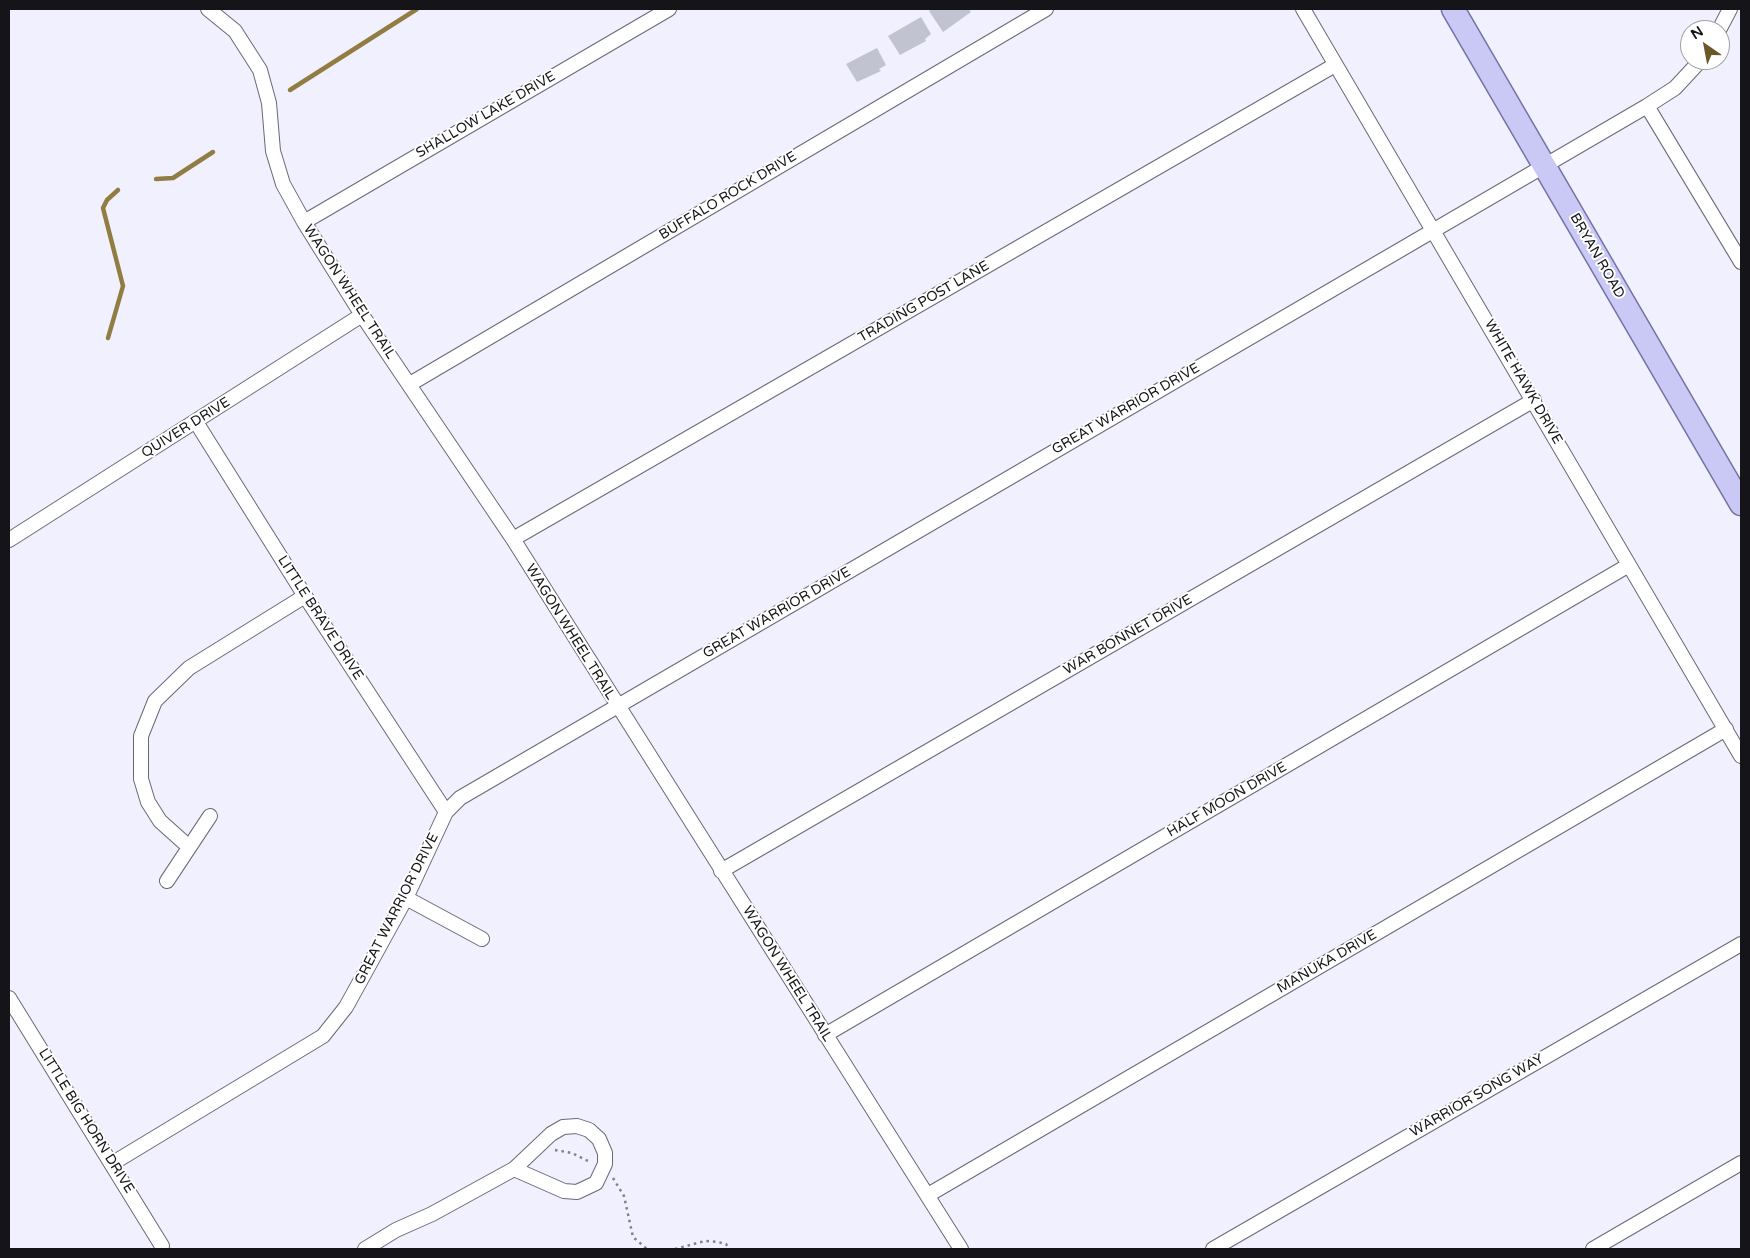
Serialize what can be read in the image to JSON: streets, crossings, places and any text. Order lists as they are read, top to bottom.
{
  "streets": {
    "main road": ["BRYAN ROAD"],
    "street": [
      "SHALLOW LAKE DRIVE",
      "BUFFALO ROCK DRIVE",
      "WAGON WHEEL TRAIL",
      "TRADING POST LANE",
      "WHITE HAWK DRIVE",
      "GREAT WARRIOR DRIVE",
      "QUIVER DRIVE",
      "LITTLE BRAVE DRIVE",
      "WAR BONNET DRIVE",
      "HALF MOON DRIVE",
      "MANUKA DRIVE",
      "WARRIOR SONG WAY",
      "LITTLE BIG HORN DRIVE"
    ]
  },
  "crossings": [
    ["SHALLOW LAKE DRIVE", "WAGON WHEEL TRAIL"],
    ["BUFFALO ROCK DRIVE", "WAGON WHEEL TRAIL"],
    ["BRYAN ROAD", "GREAT WARRIOR DRIVE"],
    ["WAGON WHEEL TRAIL", "TRADING POST LANE"],
    ["WAGON WHEEL TRAIL", "GREAT WARRIOR DRIVE"],
    ["WAGON WHEEL TRAIL", "QUIVER DRIVE"],
    ["WAGON WHEEL TRAIL", "WAR BONNET DRIVE"],
    ["WAGON WHEEL TRAIL", "HALF MOON DRIVE"],
    ["WAGON WHEEL TRAIL", "MANUKA DRIVE"],
    ["TRADING POST LANE", "WHITE HAWK DRIVE"],
    ["WHITE HAWK DRIVE", "GREAT WARRIOR DRIVE"],
    ["WHITE HAWK DRIVE", "WAR BONNET DRIVE"],
    ["WHITE HAWK DRIVE", "HALF MOON DRIVE"],
    ["WHITE HAWK DRIVE", "MANUKA DRIVE"],
    ["GREAT WARRIOR DRIVE", "LITTLE BRAVE DRIVE"],
    ["GREAT WARRIOR DRIVE", "LITTLE BIG HORN DRIVE"],
    ["QUIVER DRIVE", "LITTLE BRAVE DRIVE"]
  ],
  "north": "top left"
}
